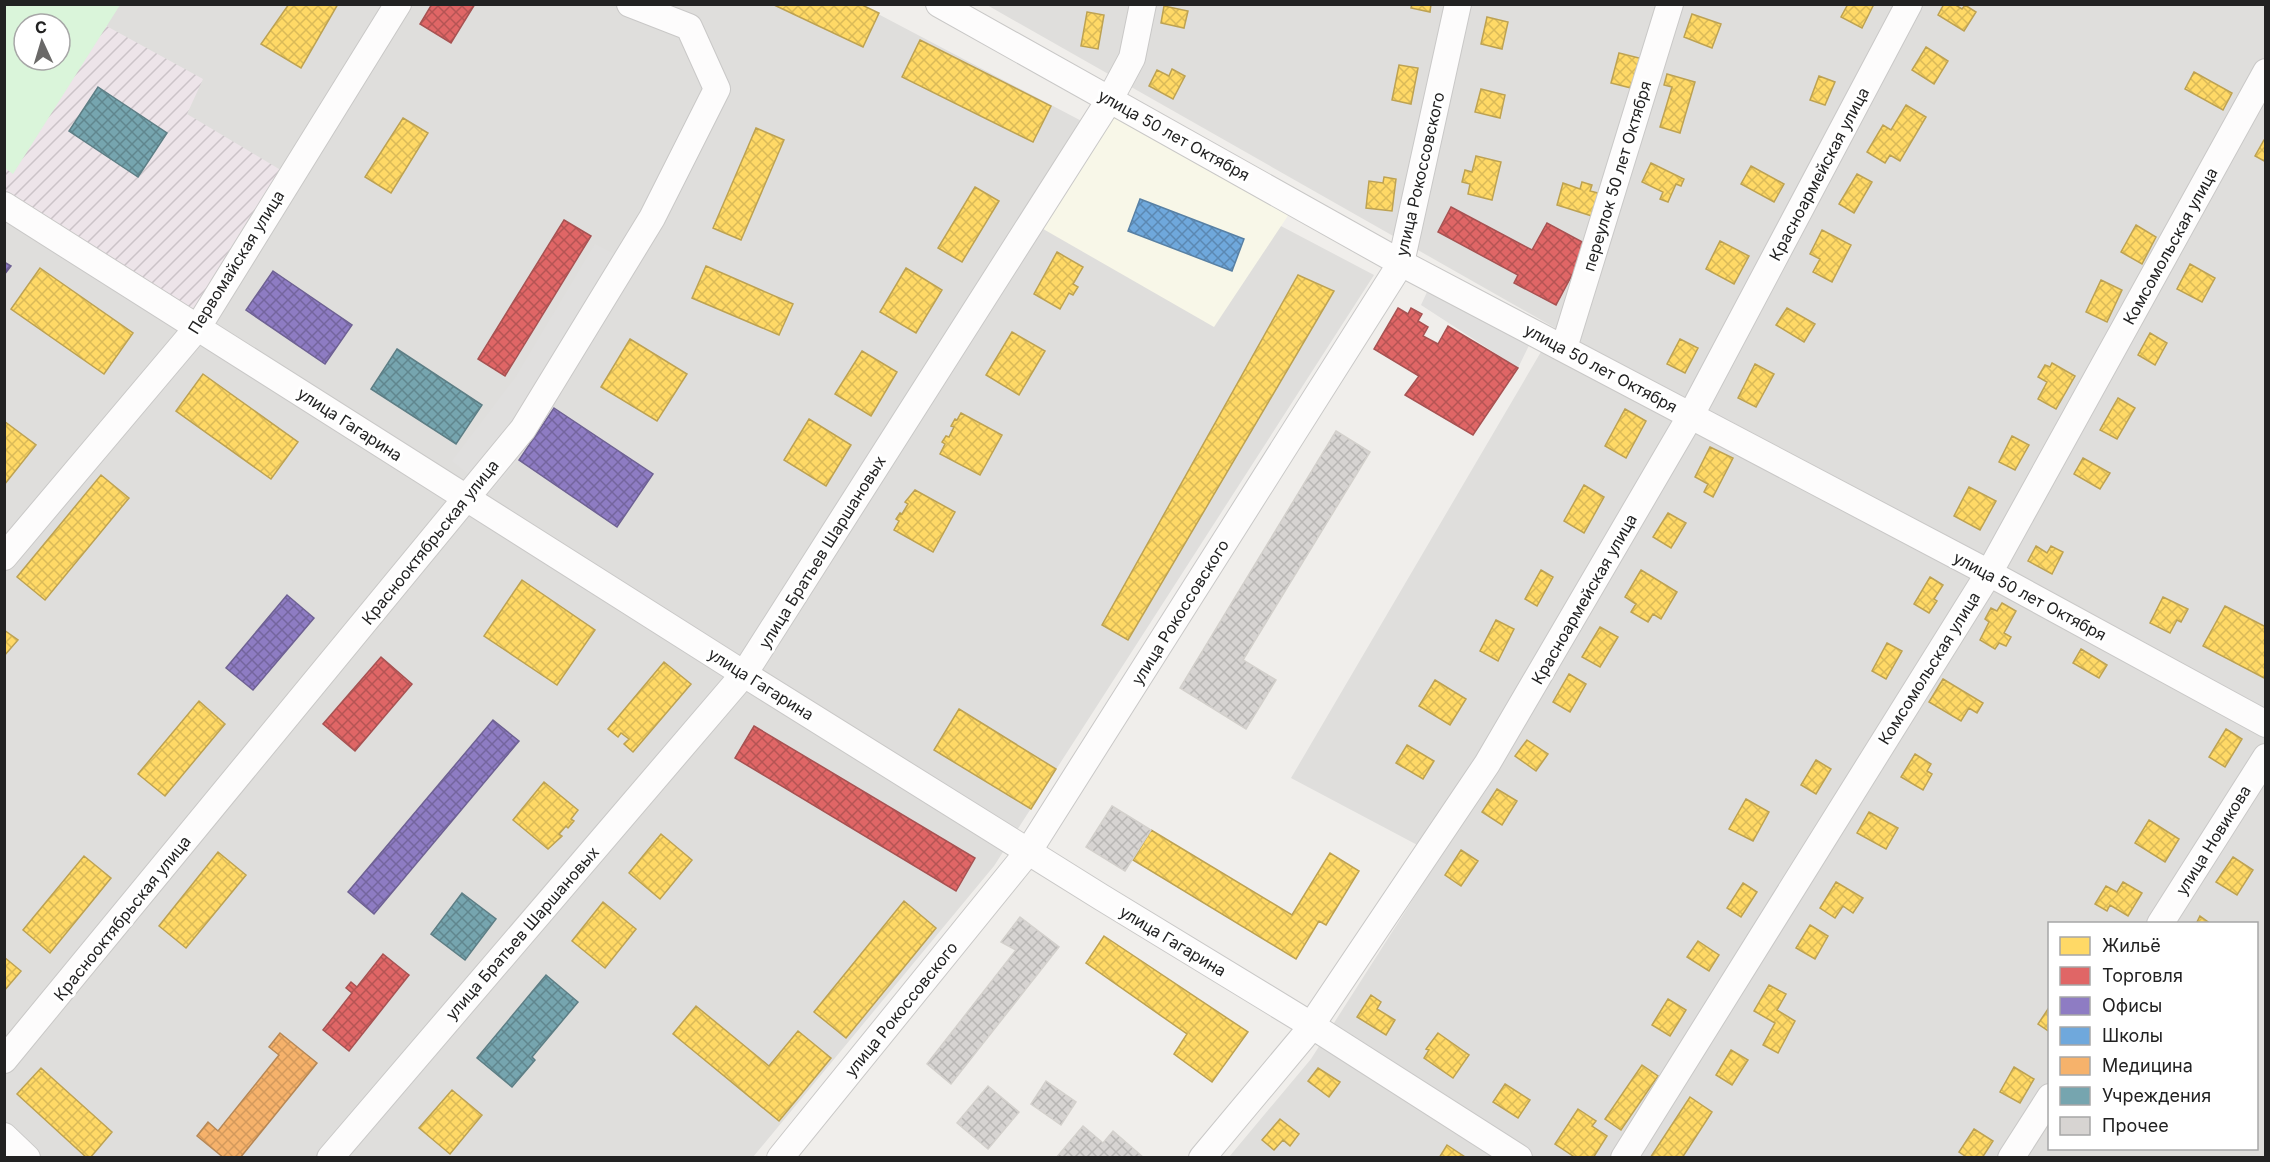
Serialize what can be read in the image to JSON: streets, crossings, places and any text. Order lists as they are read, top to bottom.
{
  "streets": {
    "street": [
      "улица 50 лет Октября",
      "улица Рокоссовского",
      "Красноармейская улица",
      "переулок 50 лет Октября",
      "Комсомольская улица",
      "Первомайская улица",
      "улица Гагарина",
      "Краснооктябрьская улица",
      "улица Братьев Шаршановых",
      "улица Новикова"
    ]
  },
  "crossings": [
    ["улица 50 лет Октября", "улица Рокоссовского"],
    ["улица 50 лет Октября", "Красноармейская улица"],
    ["улица 50 лет Октября", "переулок 50 лет Октября"],
    ["улица 50 лет Октября", "Комсомольская улица"],
    ["улица 50 лет Октября", "улица Братьев Шаршановых"],
    ["улица Рокоссовского", "улица Гагарина"],
    ["Красноармейская улица", "улица Гагарина"],
    ["Первомайская улица", "улица Гагарина"],
    ["улица Гагарина", "Краснооктябрьская улица"],
    ["улица Гагарина", "улица Братьев Шаршановых"]
  ],
  "legend": [
    "Жильё",
    "Торговля",
    "Офисы",
    "Школы",
    "Медицина",
    "Учреждения",
    "Прочее"
  ],
  "north": "top"
}
